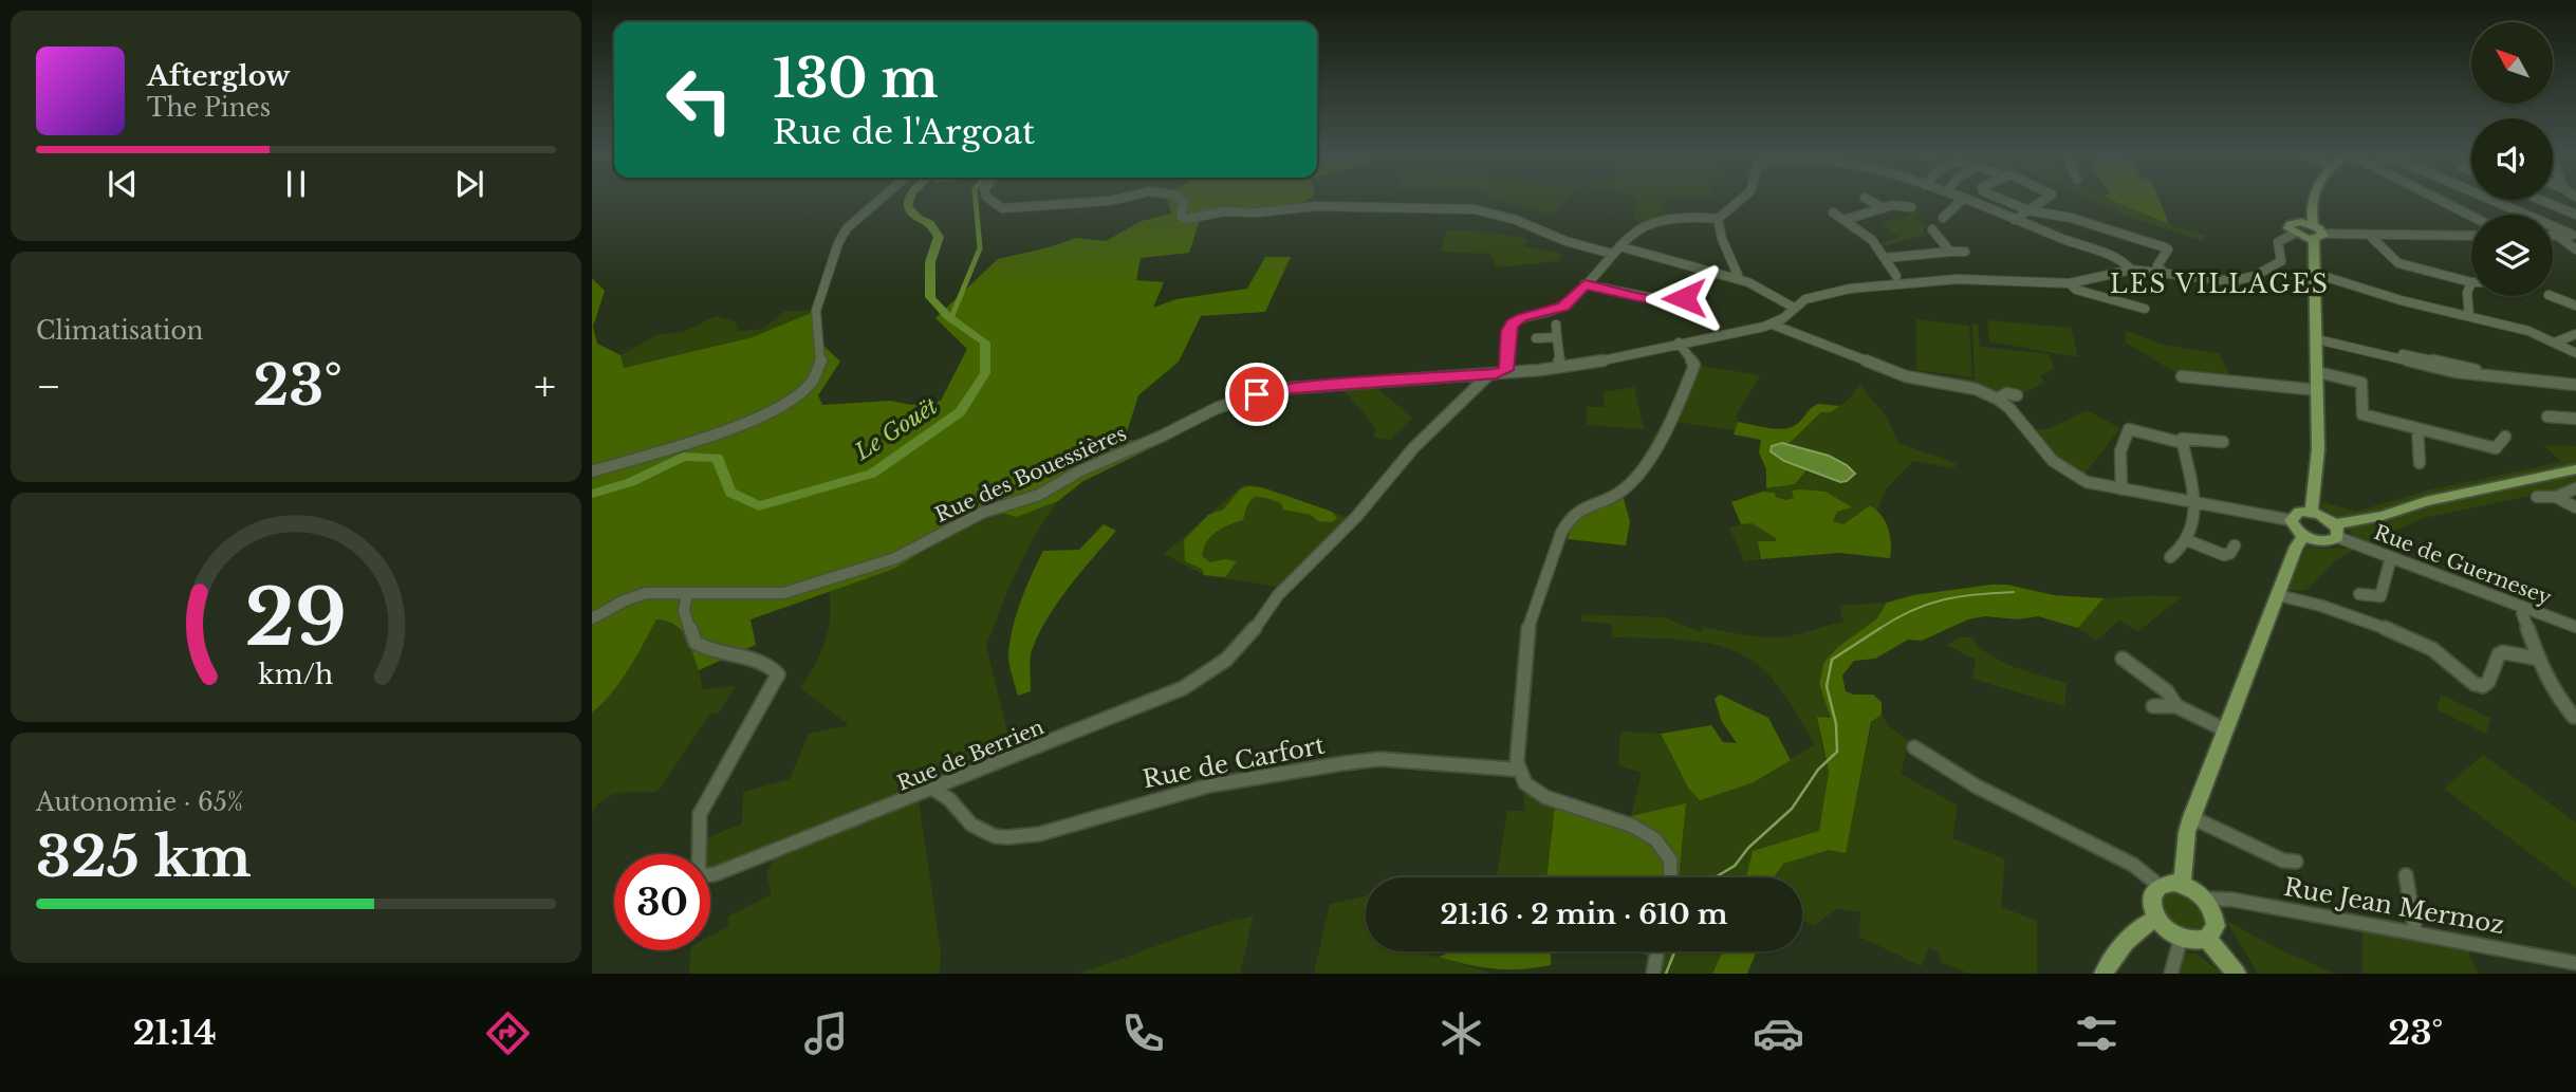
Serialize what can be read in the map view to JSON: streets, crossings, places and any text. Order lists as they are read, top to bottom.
{
  "streets": {
    "street": [
      "Rue des Bouessières",
      "Rue de Guernesey",
      "Rue de Berrien",
      "Rue de Carfort",
      "Rue Jean Mermoz"
    ]
  },
  "crossings": [
    ["Rue des Bouessières", "Rue de Berrien"],
    ["Rue de Berrien", "Rue de Carfort"]
  ],
  "districts": ["LES VILLAGES"],
  "water": ["Le Gouët"],
  "north": "top left",
  "page": {
    "turn": ["130 m", "Rue de l'Argoat"],
    "song": ["Afterglow", "The Pines"],
    "tile": [
      "Climatisation",
      ["Autonomie · 65%", "325 km"]
    ],
    "heat": ["−", "23°", "+"],
    "limit": "30",
    "trip": "21:16 · 2 min · 610 m",
    "tabs": ["21:14", "23°"],
    "gauge": ["29", "km/h"]
  }
}
